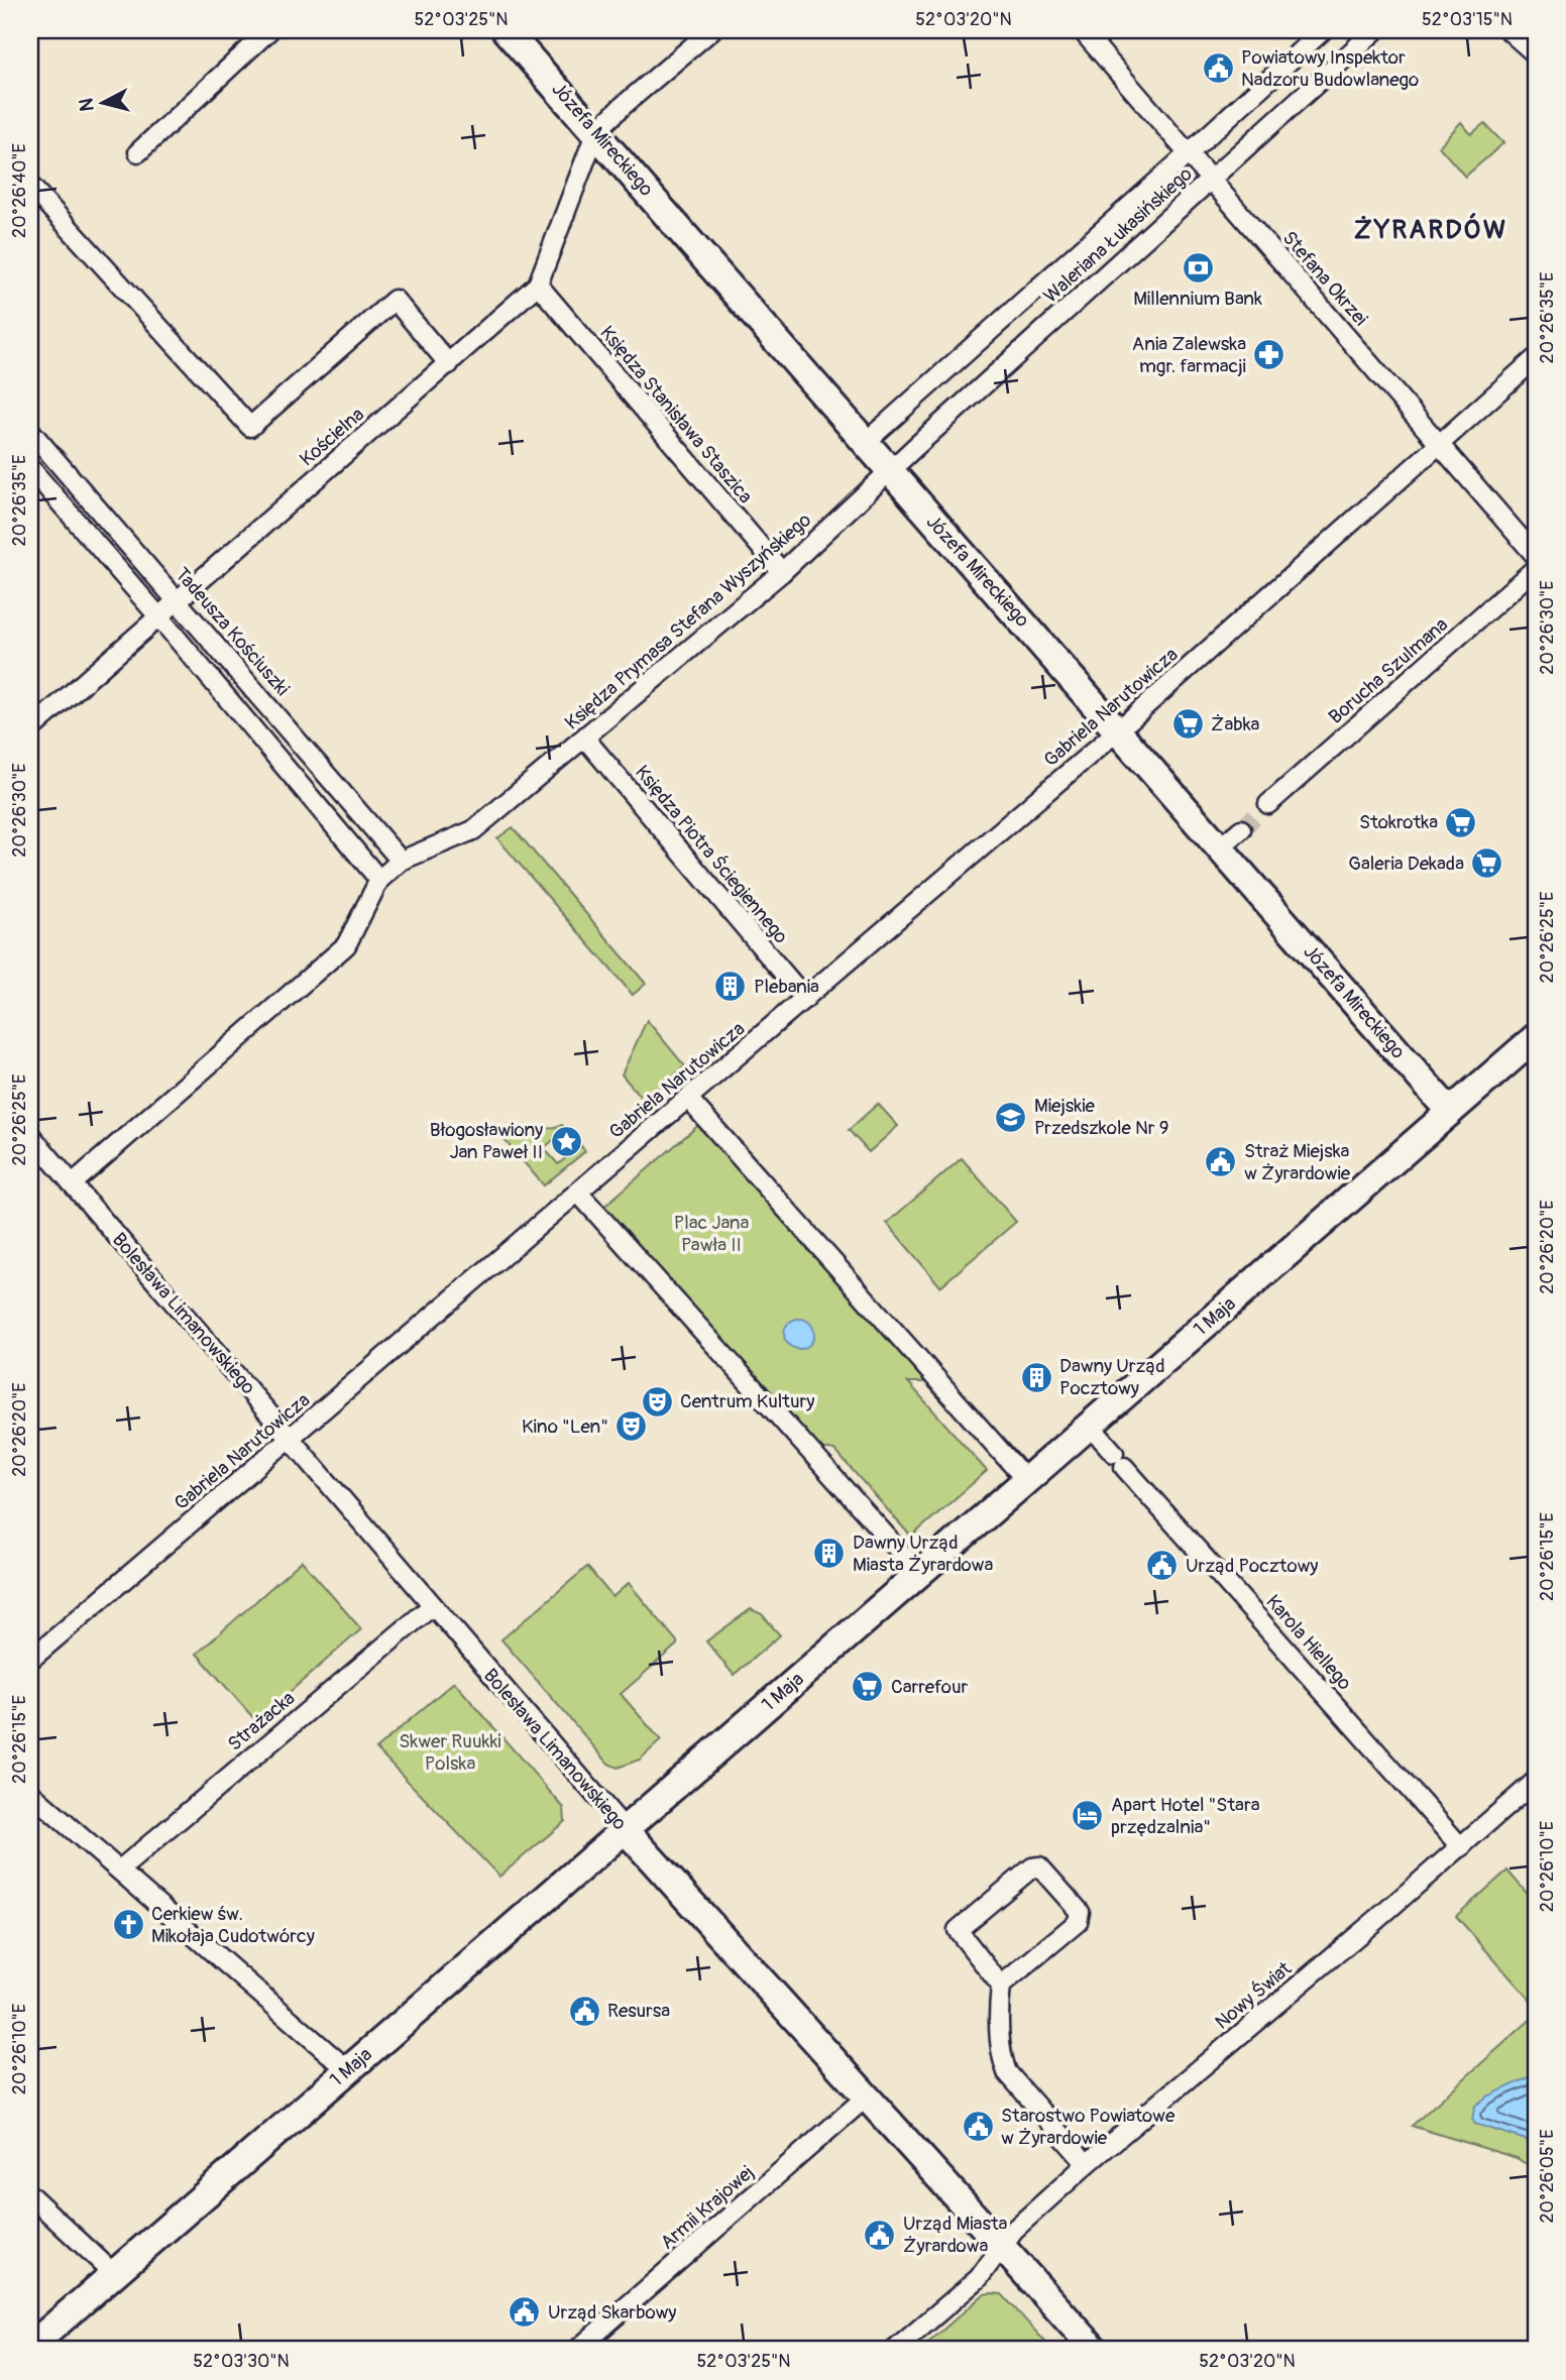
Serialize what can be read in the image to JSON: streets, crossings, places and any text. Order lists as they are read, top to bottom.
{
  "streets": {
    "street": [
      "Józefa Mireckiego",
      "Waleriana Łukasińskiego",
      "Stefana Okrzei",
      "Księdza Stanisława Staszica",
      "Kościelna",
      "Księdza Prymasa Stefana Wyszyńskiego",
      "Tadeusza Kościuszki",
      "Borucha Szulmana",
      "Gabriela Narutowicza",
      "Księdza Piotra Ściegiennego",
      "Bolesława Limanowskiego",
      "1 Maja",
      "Karola Hiellego",
      "Strażacka",
      "Nowy Świat",
      "Armii Krajowej"
    ]
  },
  "crossings": [
    ["Józefa Mireckiego", "Waleriana Łukasińskiego"],
    ["Józefa Mireckiego", "Kościelna"],
    ["Józefa Mireckiego", "Księdza Prymasa Stefana Wyszyńskiego"],
    ["Józefa Mireckiego", "Gabriela Narutowicza"],
    ["Józefa Mireckiego", "1 Maja"],
    ["Waleriana Łukasińskiego", "Stefana Okrzei"],
    ["Waleriana Łukasińskiego", "Księdza Prymasa Stefana Wyszyńskiego"],
    ["Stefana Okrzei", "Gabriela Narutowicza"],
    ["Księdza Stanisława Staszica", "Kościelna"],
    ["Księdza Stanisława Staszica", "Księdza Prymasa Stefana Wyszyńskiego"],
    ["Kościelna", "Tadeusza Kościuszki"],
    ["Księdza Prymasa Stefana Wyszyńskiego", "Tadeusza Kościuszki"],
    ["Księdza Prymasa Stefana Wyszyńskiego", "Księdza Piotra Ściegiennego"],
    ["Księdza Prymasa Stefana Wyszyńskiego", "Bolesława Limanowskiego"],
    ["Gabriela Narutowicza", "Księdza Piotra Ściegiennego"],
    ["Gabriela Narutowicza", "Bolesława Limanowskiego"],
    ["Bolesława Limanowskiego", "1 Maja"],
    ["Bolesława Limanowskiego", "Strażacka"],
    ["Bolesława Limanowskiego", "Nowy Świat"],
    ["Bolesława Limanowskiego", "Armii Krajowej"],
    ["1 Maja", "Karola Hiellego"],
    ["Karola Hiellego", "Nowy Świat"]
  ],
  "districts": ["ŻYRARDÓW"],
  "parks": ["Plac Jana Pawła II", "Skwer Ruukki Polska"],
  "places": {
    "public building": [
      "Powiatowy Inspektor Nadzoru Budowlanego",
      "Straż Miejska w Żyrardowie",
      "Urząd Pocztowy",
      "Resursa",
      "Starostwo Powiatowe w Żyrardowie",
      "Urząd Miasta Żyrardowa",
      "Urząd Skarbowy"
    ],
    "bank": ["Millennium Bank"],
    "pharmacy": ["Ania Zalewska mgr. farmacji"],
    "supermarket": [
      "Żabka",
      "Stokrotka",
      "Galeria Dekada",
      "Carrefour"
    ],
    "building": ["Plebania", "Dawny Urząd Pocztowy", "Dawny Urząd Miasta Żyrardowa"],
    "school or university": ["Miejskie Przedszkole Nr 9"],
    "place": ["Błogosławiony Jan Paweł II"],
    "theatre": ["Centrum Kultury", "Kino \"Len\""],
    "hotel": ["Apart Hotel \"Stara przędzalnia\""],
    "church": ["Cerkiew św. Mikołaja Cudotwórcy"]
  },
  "north": "left",
  "coordinates": [
    "52°03'25\"N",
    "52°03'20\"N",
    "52°03'15\"N",
    "20°26'40\"E",
    "20°26'35\"E",
    "20°26'30\"E",
    "20°26'25\"E",
    "20°26'20\"E",
    "20°26'15\"E",
    "20°26'10\"E",
    "20°26'05\"E",
    "52°03'30\"N"
  ]
}
